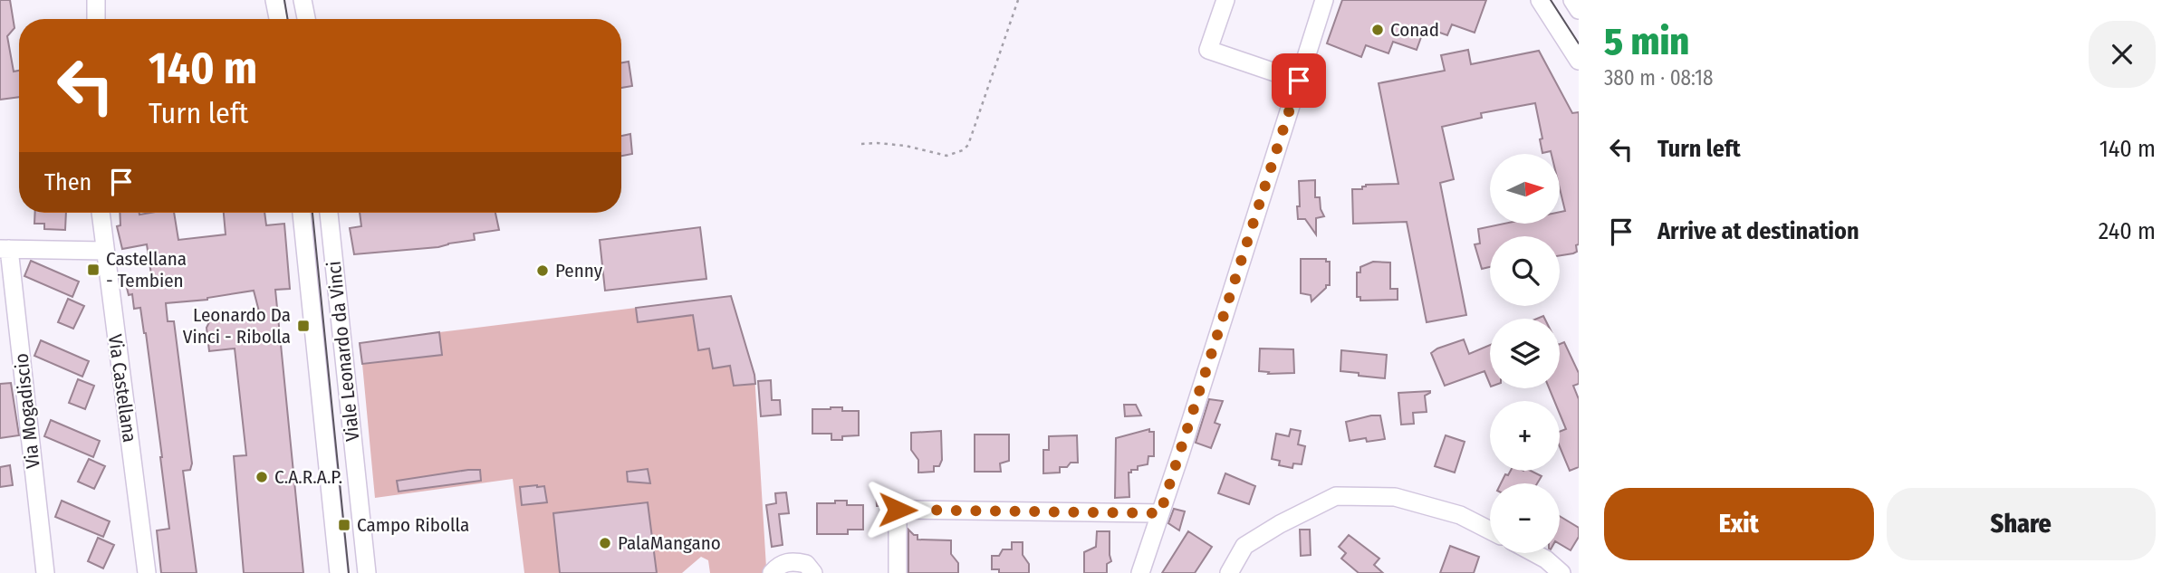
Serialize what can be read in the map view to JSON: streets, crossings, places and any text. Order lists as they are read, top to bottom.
{
  "streets": {
    "street": ["Viale Leonardo da Vinci", "Via Castellana", "Via Mogadiscio"]
  },
  "places": {
    "other": [
      "Conad",
      "Penny",
      "C.A.R.A.P.",
      "PalaMangano"
    ],
    "transit": ["Castellana - Tembien", "Leonardo Da Vinci - Ribolla", "Campo Ribolla"]
  },
  "north": "right",
  "page": {
    "heading": ["5 min", "380 m · 08:18"],
    "turn": ["140 m", "Turn left"],
    "list": [
      {
        "name": "Turn left",
        "value": "140 m"
      },
      {
        "name": "Arrive at destination",
        "value": "240 m"
      }
    ],
    "then": "Then",
    "map_buttons": ["+", "−"],
    "buttons": ["Exit", "Share"]
  }
}
